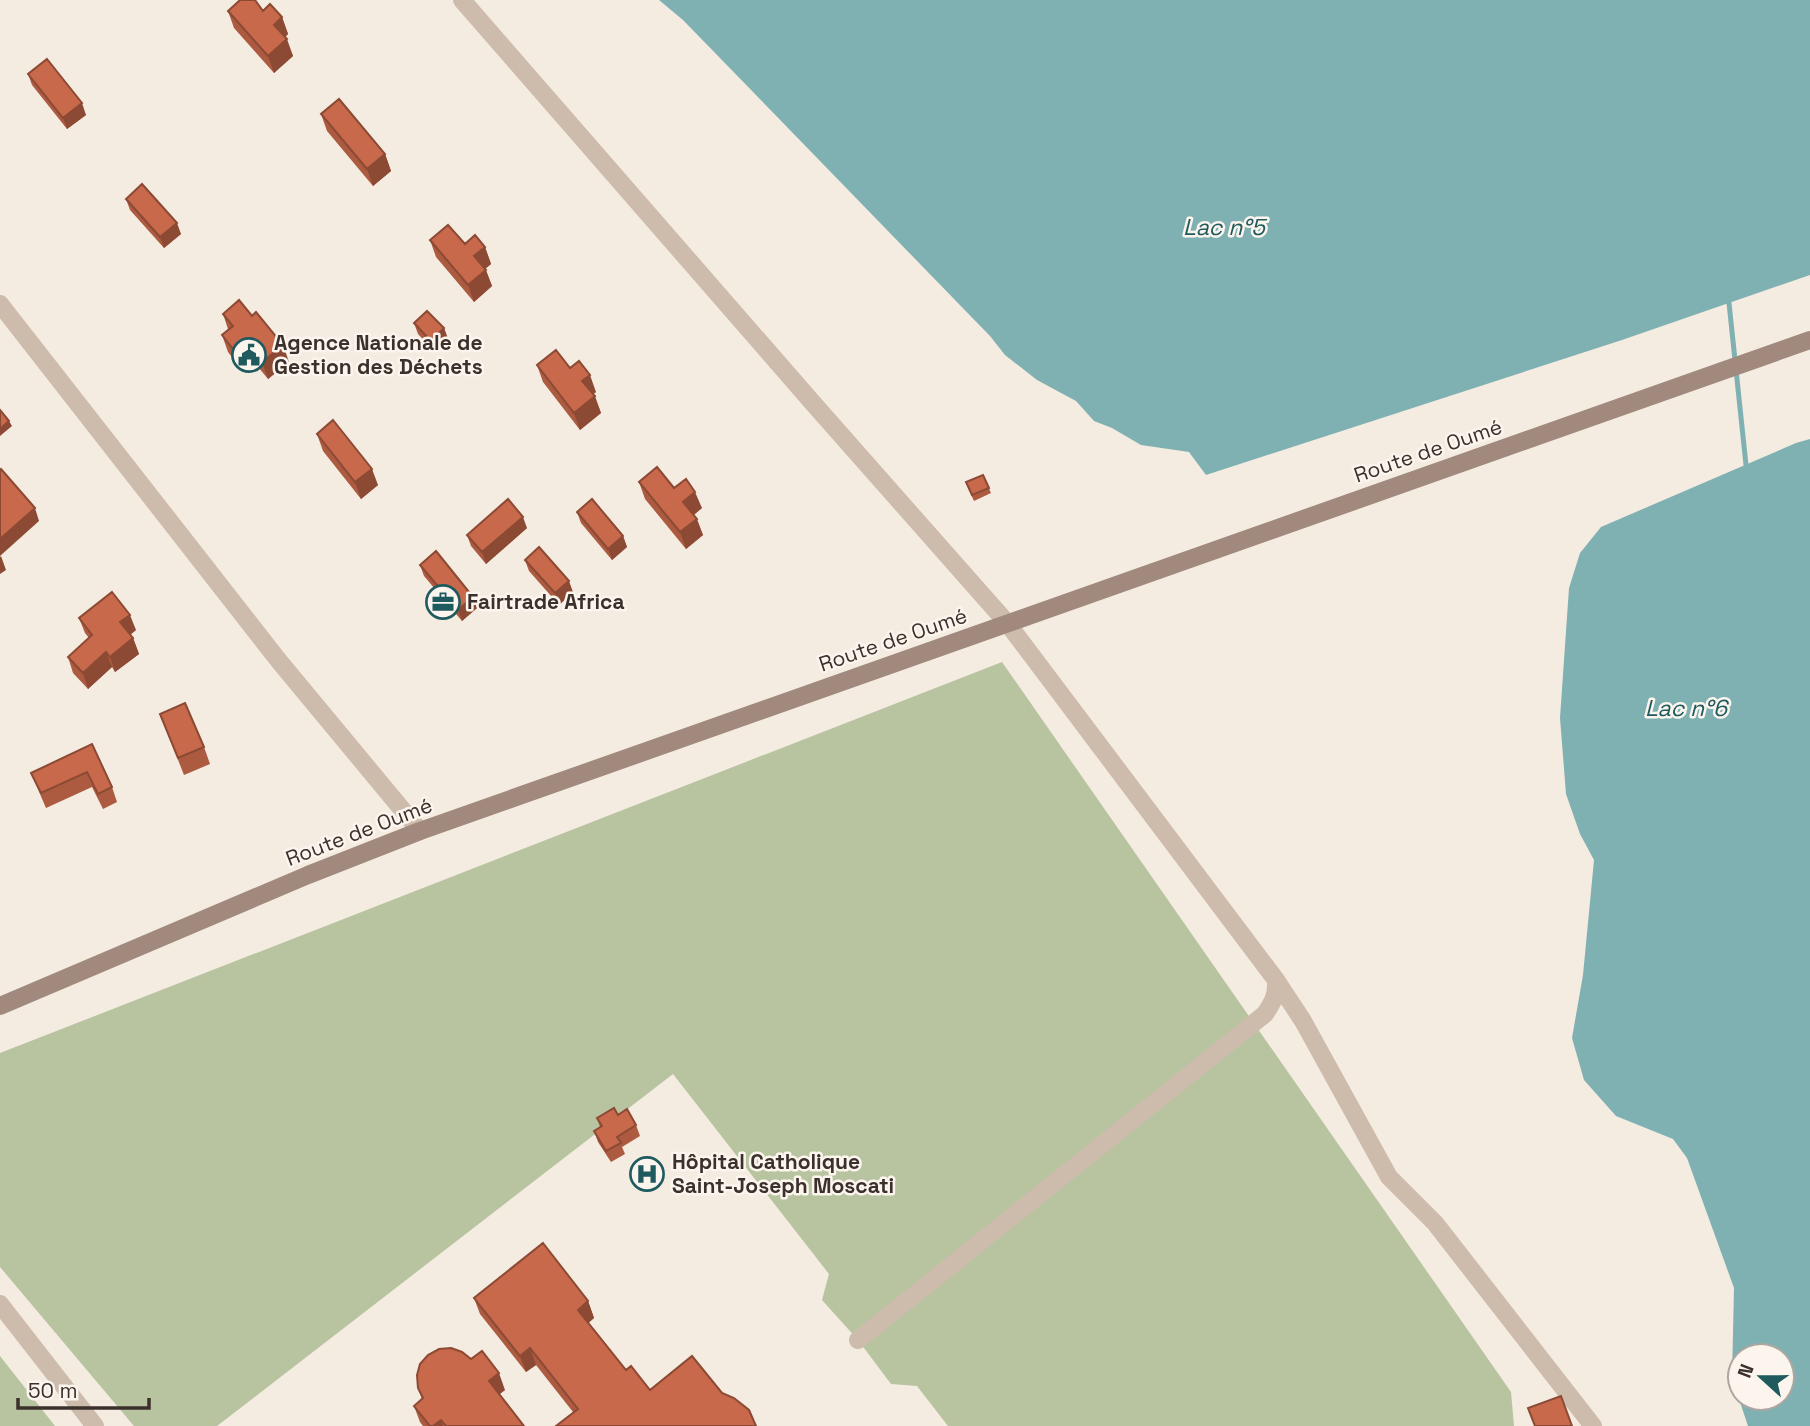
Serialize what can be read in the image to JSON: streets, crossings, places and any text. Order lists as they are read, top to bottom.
{
  "streets": {
    "main road": ["Route de Oumé"]
  },
  "water": ["Lac n°5", "Lac n°6"],
  "places": {
    "public building": ["Agence Nationale de Gestion des Déchets"],
    "office": ["Fairtrade Africa"],
    "hospital": ["Hôpital Catholique Saint-Joseph Moscati"]
  },
  "scale_bar": "50 m",
  "north": "left"
}
